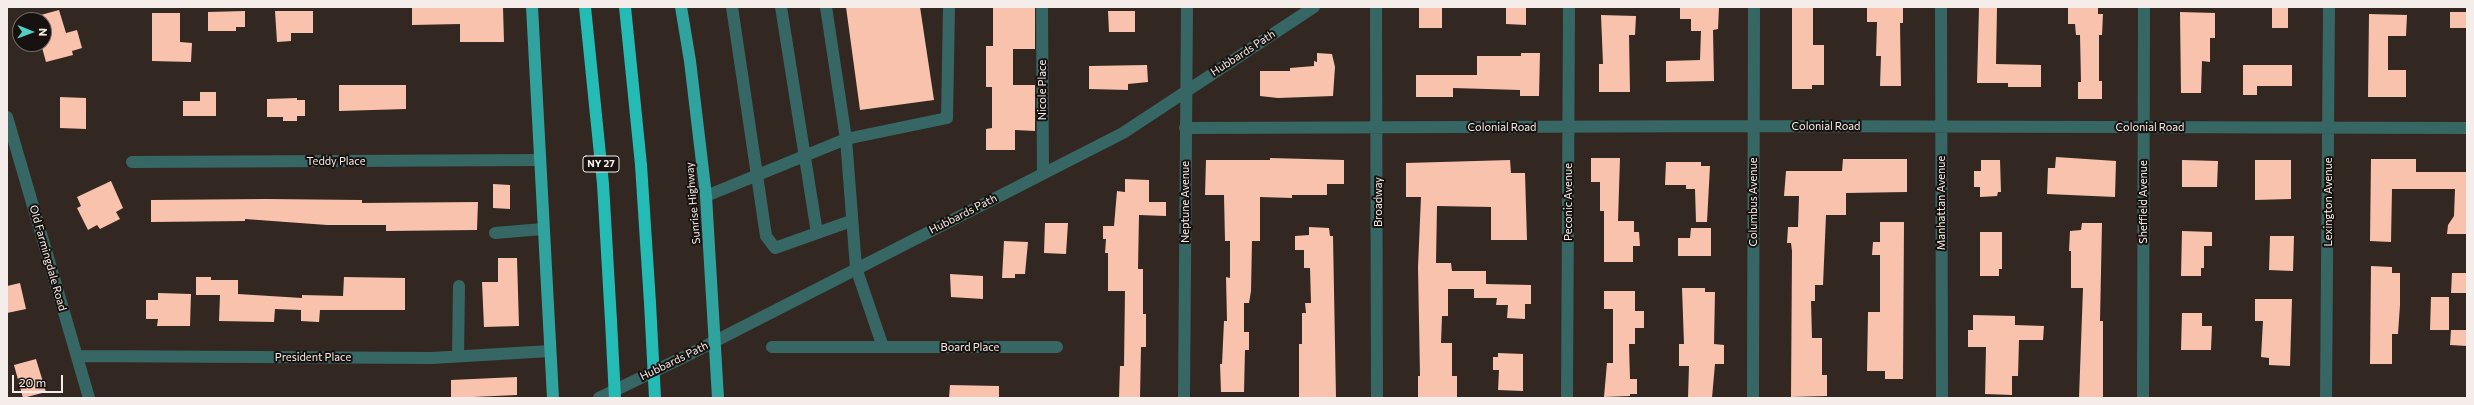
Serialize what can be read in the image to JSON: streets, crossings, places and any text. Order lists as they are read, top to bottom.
{
  "streets": {
    "highway": ["NY 27"],
    "main road": ["Sunrise Highway"],
    "street": [
      "Hubbards Path",
      "Nicole Place",
      "Colonial Road",
      "Teddy Place",
      "Neptune Avenue",
      "Broadway",
      "Peconic Avenue",
      "Columbus Avenue",
      "Sheffield Avenue",
      "Lexington Avenue",
      "Manhattan Avenue",
      "Old Farmingdale Road",
      "Board Place",
      "President Place"
    ]
  },
  "crossings": [
    ["Hubbards Path", "Nicole Place"],
    ["Hubbards Path", "Neptune Avenue"],
    ["Hubbards Path", "Sunrise Highway"],
    ["Colonial Road", "Neptune Avenue"],
    ["Colonial Road", "Broadway"],
    ["Colonial Road", "Peconic Avenue"],
    ["Colonial Road", "Columbus Avenue"],
    ["Colonial Road", "Sheffield Avenue"],
    ["Colonial Road", "Lexington Avenue"],
    ["Colonial Road", "Manhattan Avenue"],
    ["Old Farmingdale Road", "President Place"]
  ],
  "scale_bar": "20 m",
  "north": "right"
}
